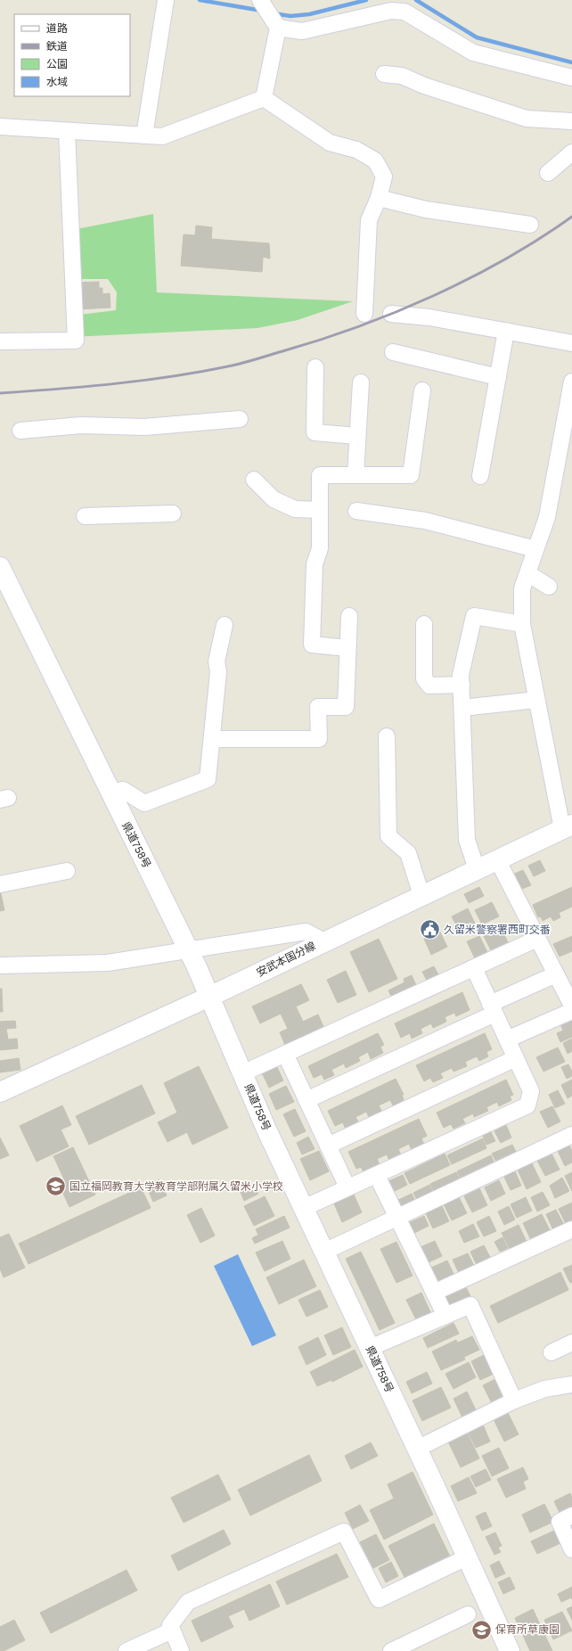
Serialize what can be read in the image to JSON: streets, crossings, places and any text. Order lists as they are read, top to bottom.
{
  "streets": {
    "main road": ["県道758号", "安武本国分線"]
  },
  "crossings": [
    ["県道758号", "安武本国分線"]
  ],
  "places": {
    "public building": ["久留米警察署西町交番"],
    "school or university": ["国立福岡教育大学教育学部附属久留米小学校", "保育所草康園"]
  },
  "legend": [
    "道路",
    "鉄道",
    "公園",
    "水域"
  ]
}
